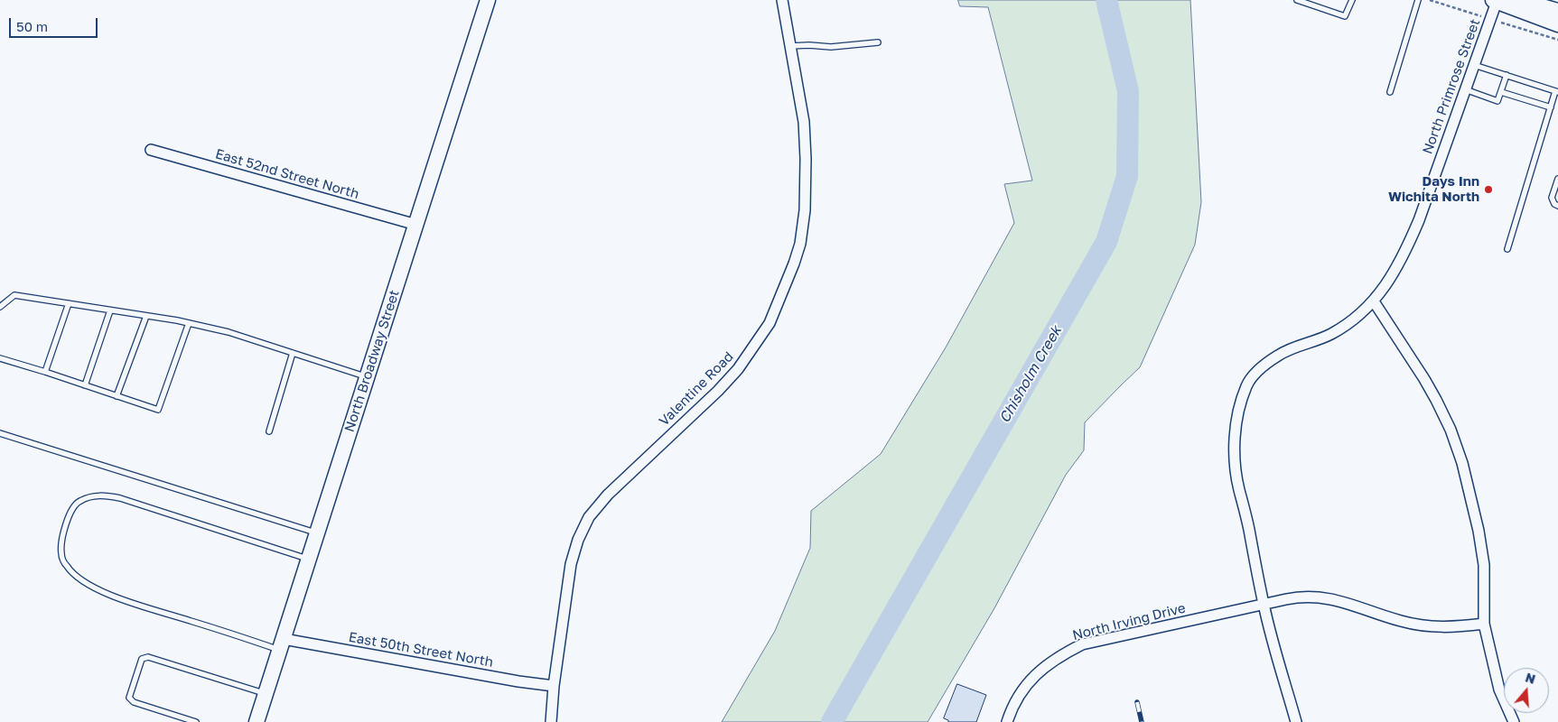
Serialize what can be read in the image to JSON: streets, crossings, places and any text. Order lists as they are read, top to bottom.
{
  "streets": {
    "main road": ["North Broadway Street"],
    "street": [
      "North Primrose Street",
      "East 52nd Street North",
      "Valentine Road",
      "North Irving Drive",
      "East 50th Street North"
    ]
  },
  "crossings": [
    ["North Primrose Street", "North Irving Drive"],
    ["East 52nd Street North", "North Broadway Street"],
    ["North Broadway Street", "East 50th Street North"],
    ["Valentine Road", "East 50th Street North"]
  ],
  "water": ["Chisholm Creek"],
  "places": ["Days Inn Wichita North"],
  "scale_bar": "50 m",
  "north": "top"
}
